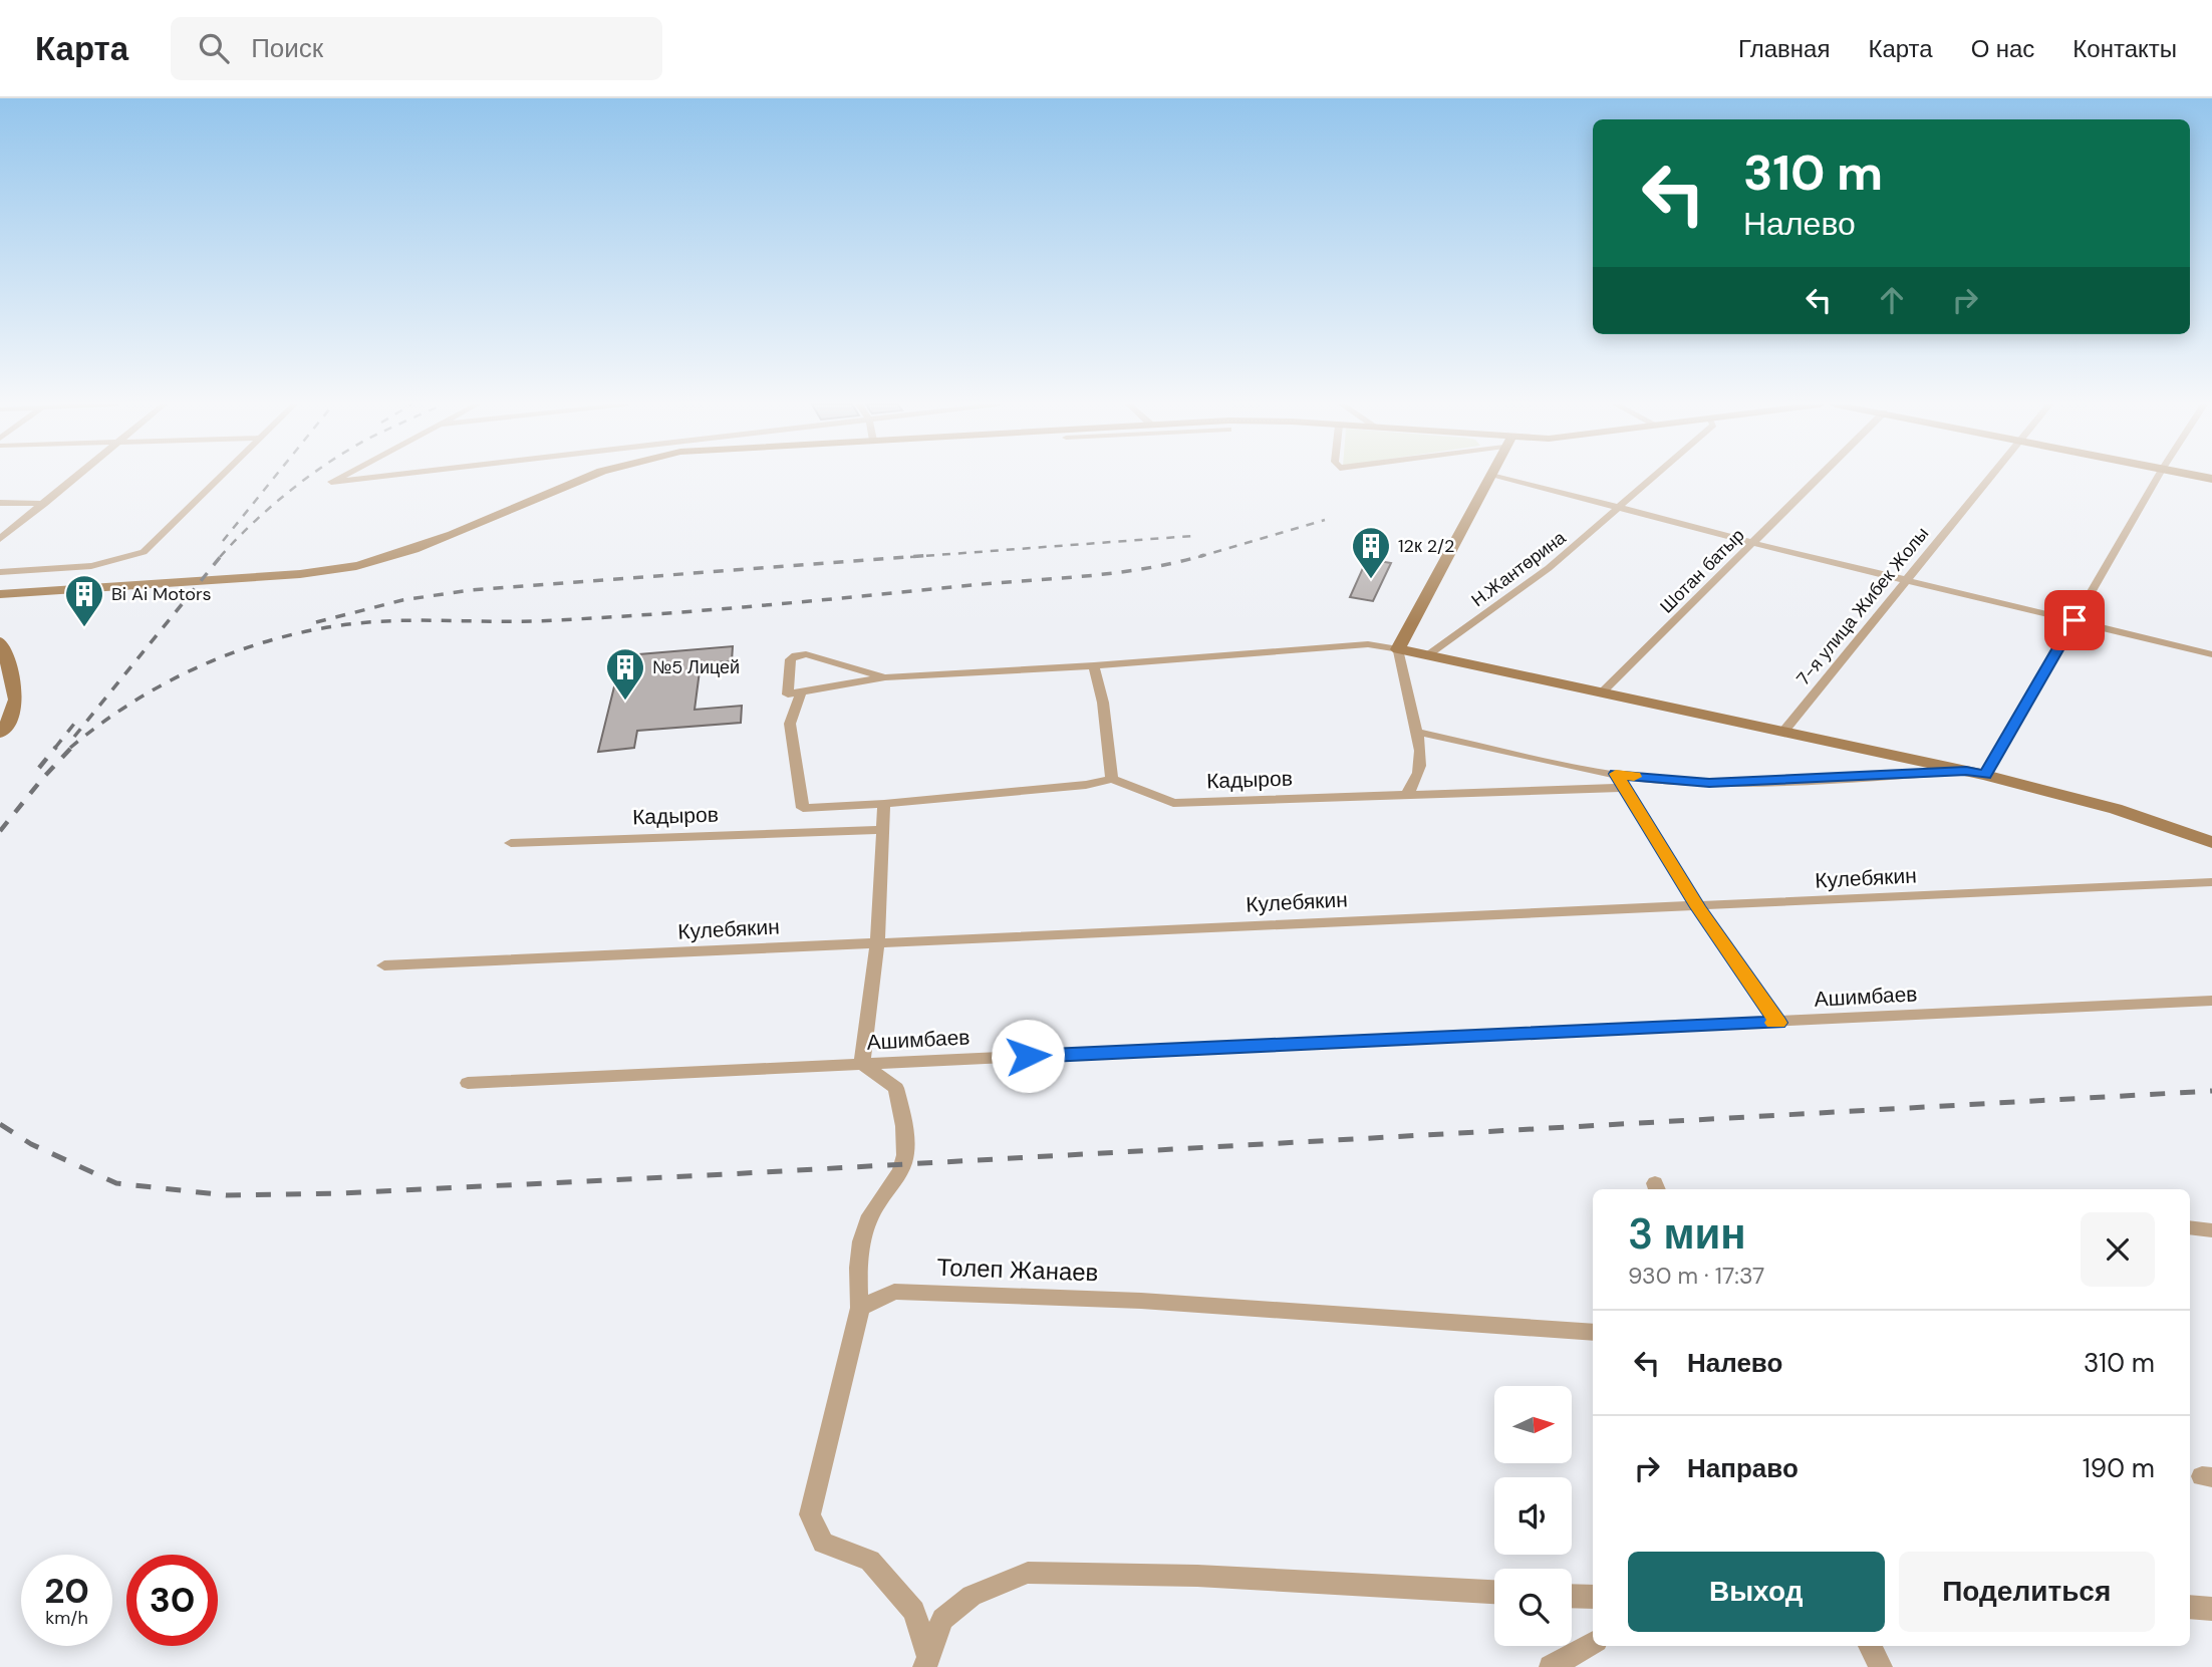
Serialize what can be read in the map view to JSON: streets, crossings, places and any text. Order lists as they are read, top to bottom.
{
  "streets": {
    "street": [
      "Н.Жантөрина",
      "Шотан батыр",
      "7-я улица Жибек Жолы",
      "Кадыров",
      "Кулебякин",
      "Ашимбаев",
      "Толеп Жанаев"
    ]
  },
  "places": {
    "building": ["12к 2/2", "Bi Ai Motors", "№5 Лицей"]
  },
  "north": "right",
  "page": {
    "header": "Карта",
    "search": "Поиск",
    "nav": [
      "Главная",
      "Карта",
      "О нас",
      "Контакты"
    ],
    "turn": ["310 m", "Налево"],
    "heading": ["3 мин", "930 m · 17:37"],
    "list": [
      {
        "name": "Налево",
        "value": "310 m"
      },
      {
        "name": "Направо",
        "value": "190 m"
      }
    ],
    "buttons": ["Выход", "Поделиться"],
    "speed": "20 km/h",
    "limit": "30"
  }
}
